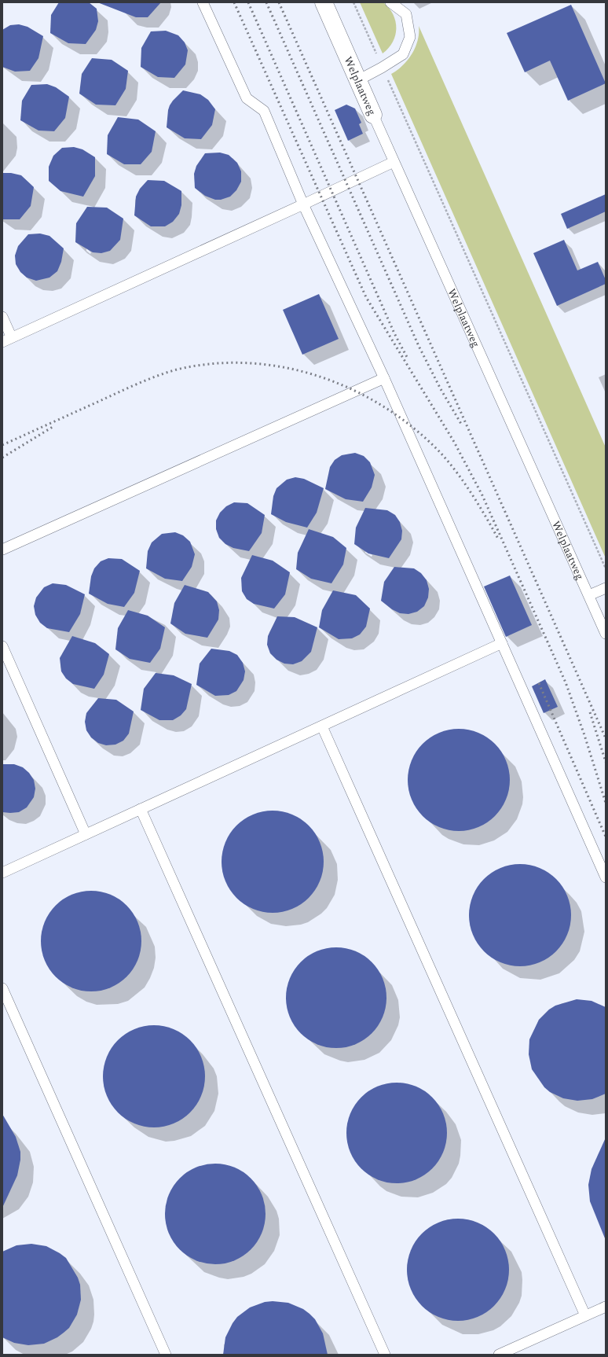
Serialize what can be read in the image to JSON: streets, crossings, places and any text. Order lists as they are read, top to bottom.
{
  "streets": {
    "street": ["Welplaatweg"]
  }
}
